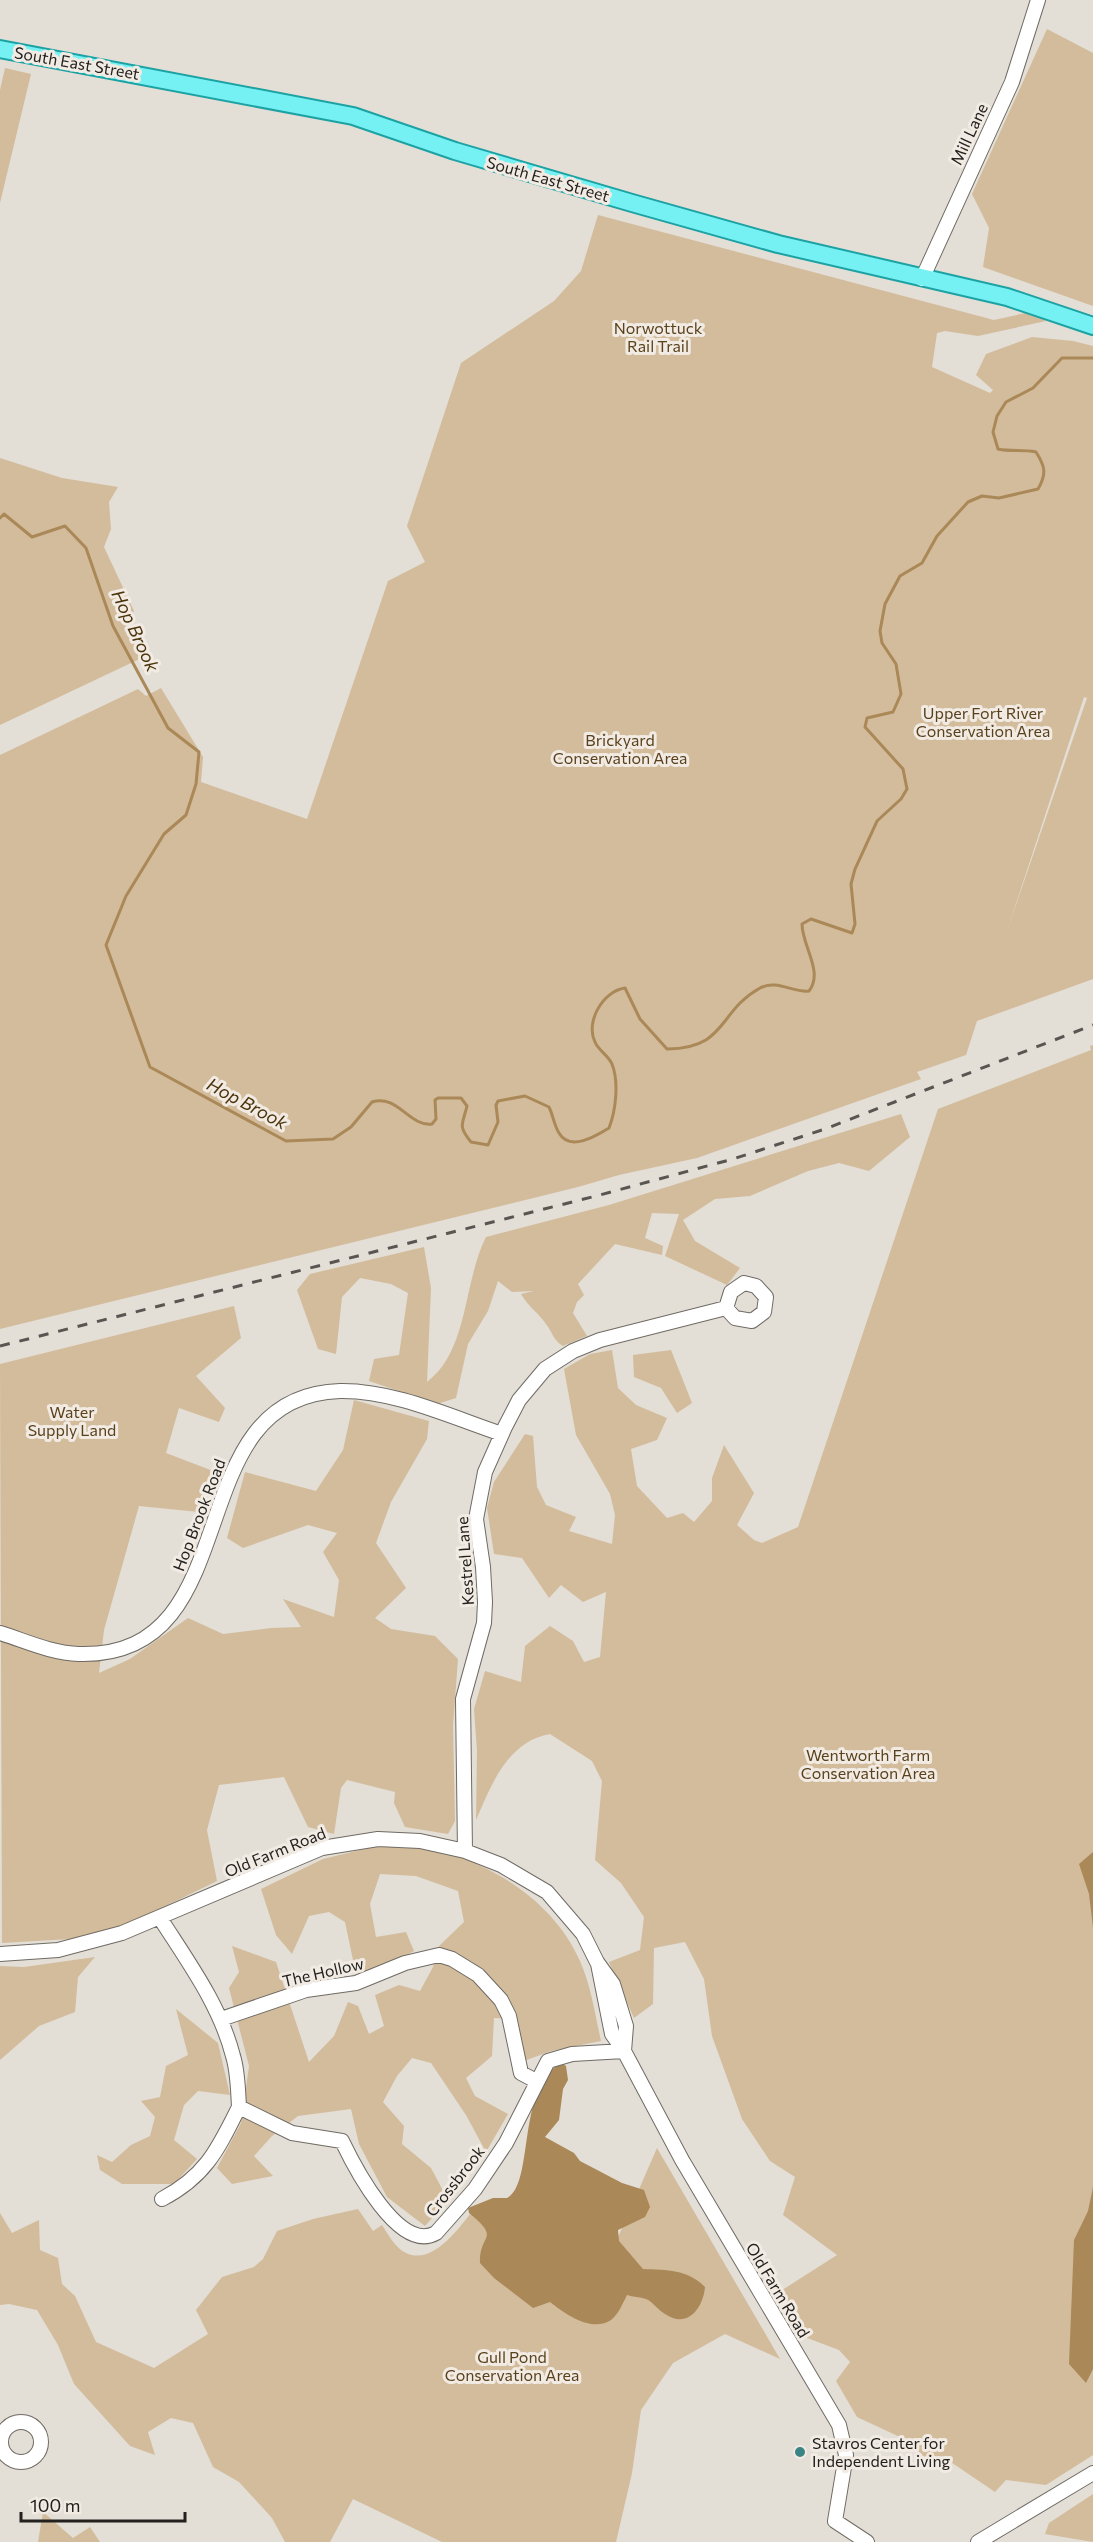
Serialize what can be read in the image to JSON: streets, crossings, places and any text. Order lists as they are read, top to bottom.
{
  "streets": {
    "main road": ["South East Street"],
    "street": [
      "Mill Lane",
      "Hop Brook Road",
      "Kestrel Lane",
      "Old Farm Road",
      "The Hollow",
      "Crossbrook"
    ]
  },
  "crossings": [
    ["South East Street", "Mill Lane"],
    ["Hop Brook Road", "Kestrel Lane"],
    ["Kestrel Lane", "Old Farm Road"],
    ["Old Farm Road", "Crossbrook"],
    ["The Hollow", "Crossbrook"]
  ],
  "water": ["Hop Brook"],
  "parks": [
    "Norwottuck Rail Trail",
    "Upper Fort River Conservation Area",
    "Brickyard Conservation Area",
    "Water Supply Land",
    "Wentworth Farm Conservation Area",
    "Gull Pond Conservation Area"
  ],
  "places": ["Stavros Center for Independent Living"],
  "scale_bar": "100 m"
}
